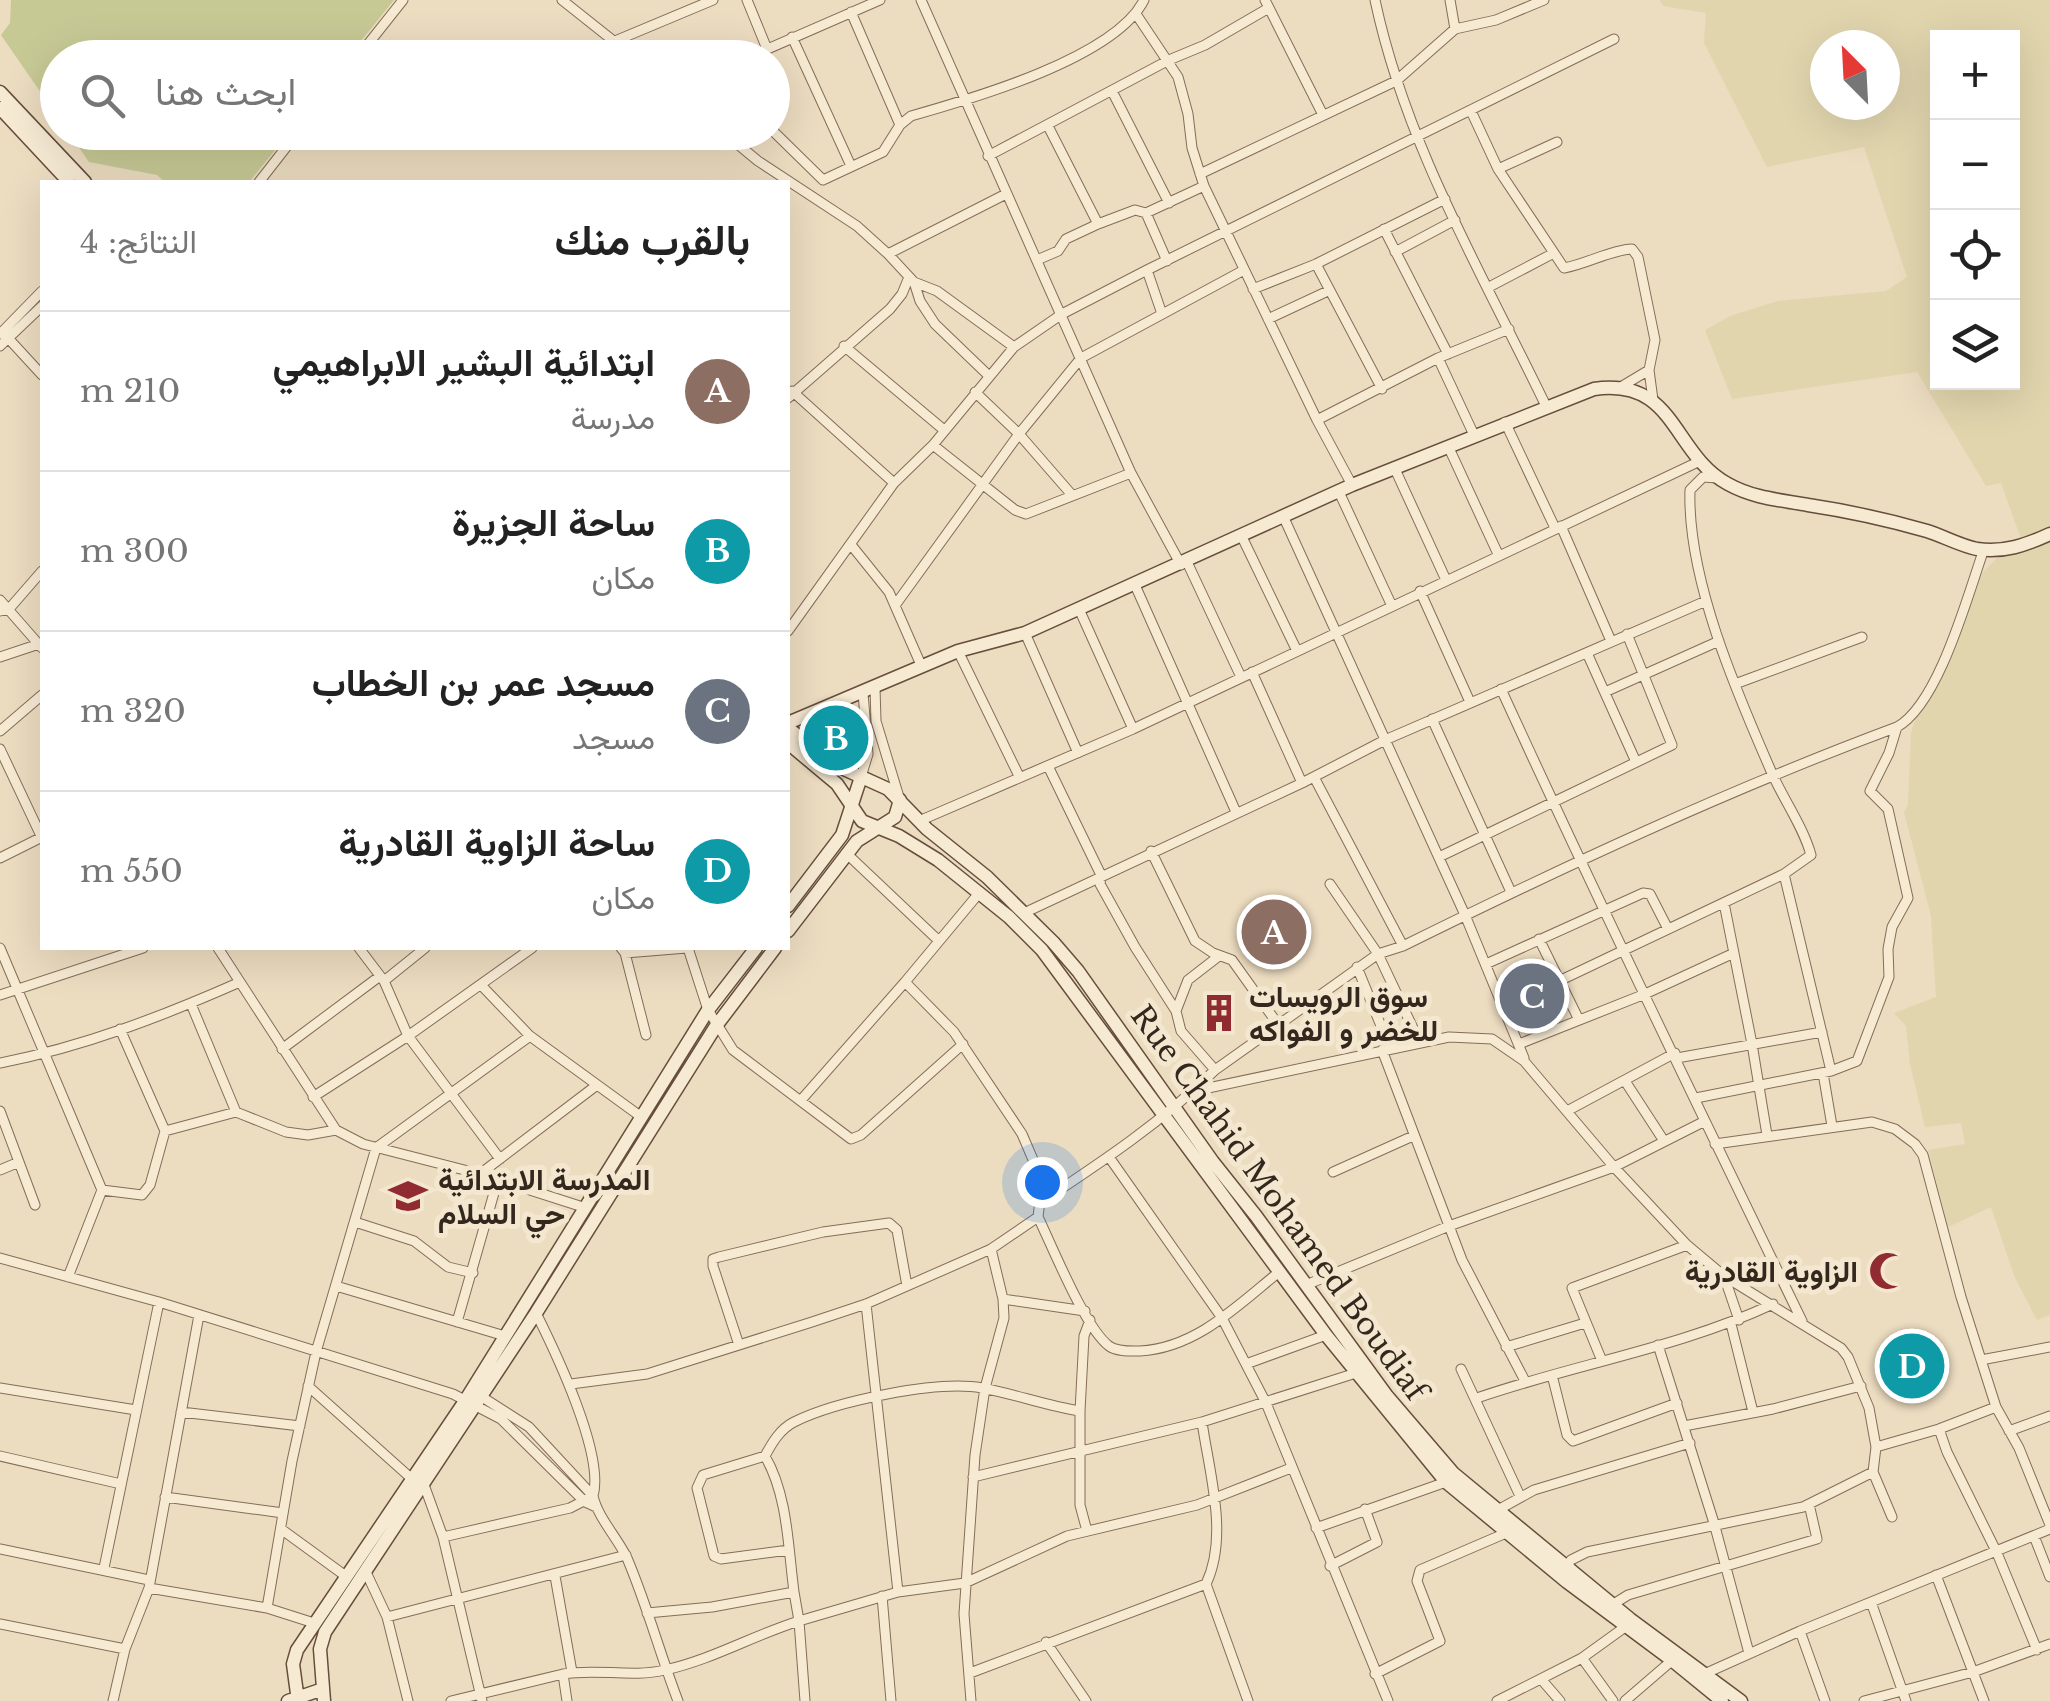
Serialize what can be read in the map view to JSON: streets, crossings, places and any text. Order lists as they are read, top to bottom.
{
  "streets": {
    "street": ["Rue Chahid Mohamed Boudiaf"]
  },
  "places": {
    "building": ["سوق الرويسات للخضر و الفواكه"],
    "school or university": ["المدرسة الابتدائية حي السلام"],
    "mosque": ["الزاوية القادرية"]
  },
  "north": "top left",
  "page": {
    "map_buttons": ["+", "−"],
    "search": "ابحث هنا",
    "heading": ["بالقرب منك", "النتائج: 4"],
    "list": [
      {
        "mark": "A",
        "name": "ابتدائية البشير الابراهيمي",
        "note": "مدرسة",
        "value": "210 m"
      },
      {
        "mark": "B",
        "name": "ساحة الجزيرة",
        "note": "مكان",
        "value": "300 m"
      },
      {
        "mark": "C",
        "name": "مسجد عمر بن الخطاب",
        "note": "مسجد",
        "value": "320 m"
      },
      {
        "mark": "D",
        "name": "ساحة الزاوية القادرية",
        "note": "مكان",
        "value": "550 m"
      }
    ],
    "pins": [
      "B",
      "A",
      "C",
      "D"
    ]
  }
}
